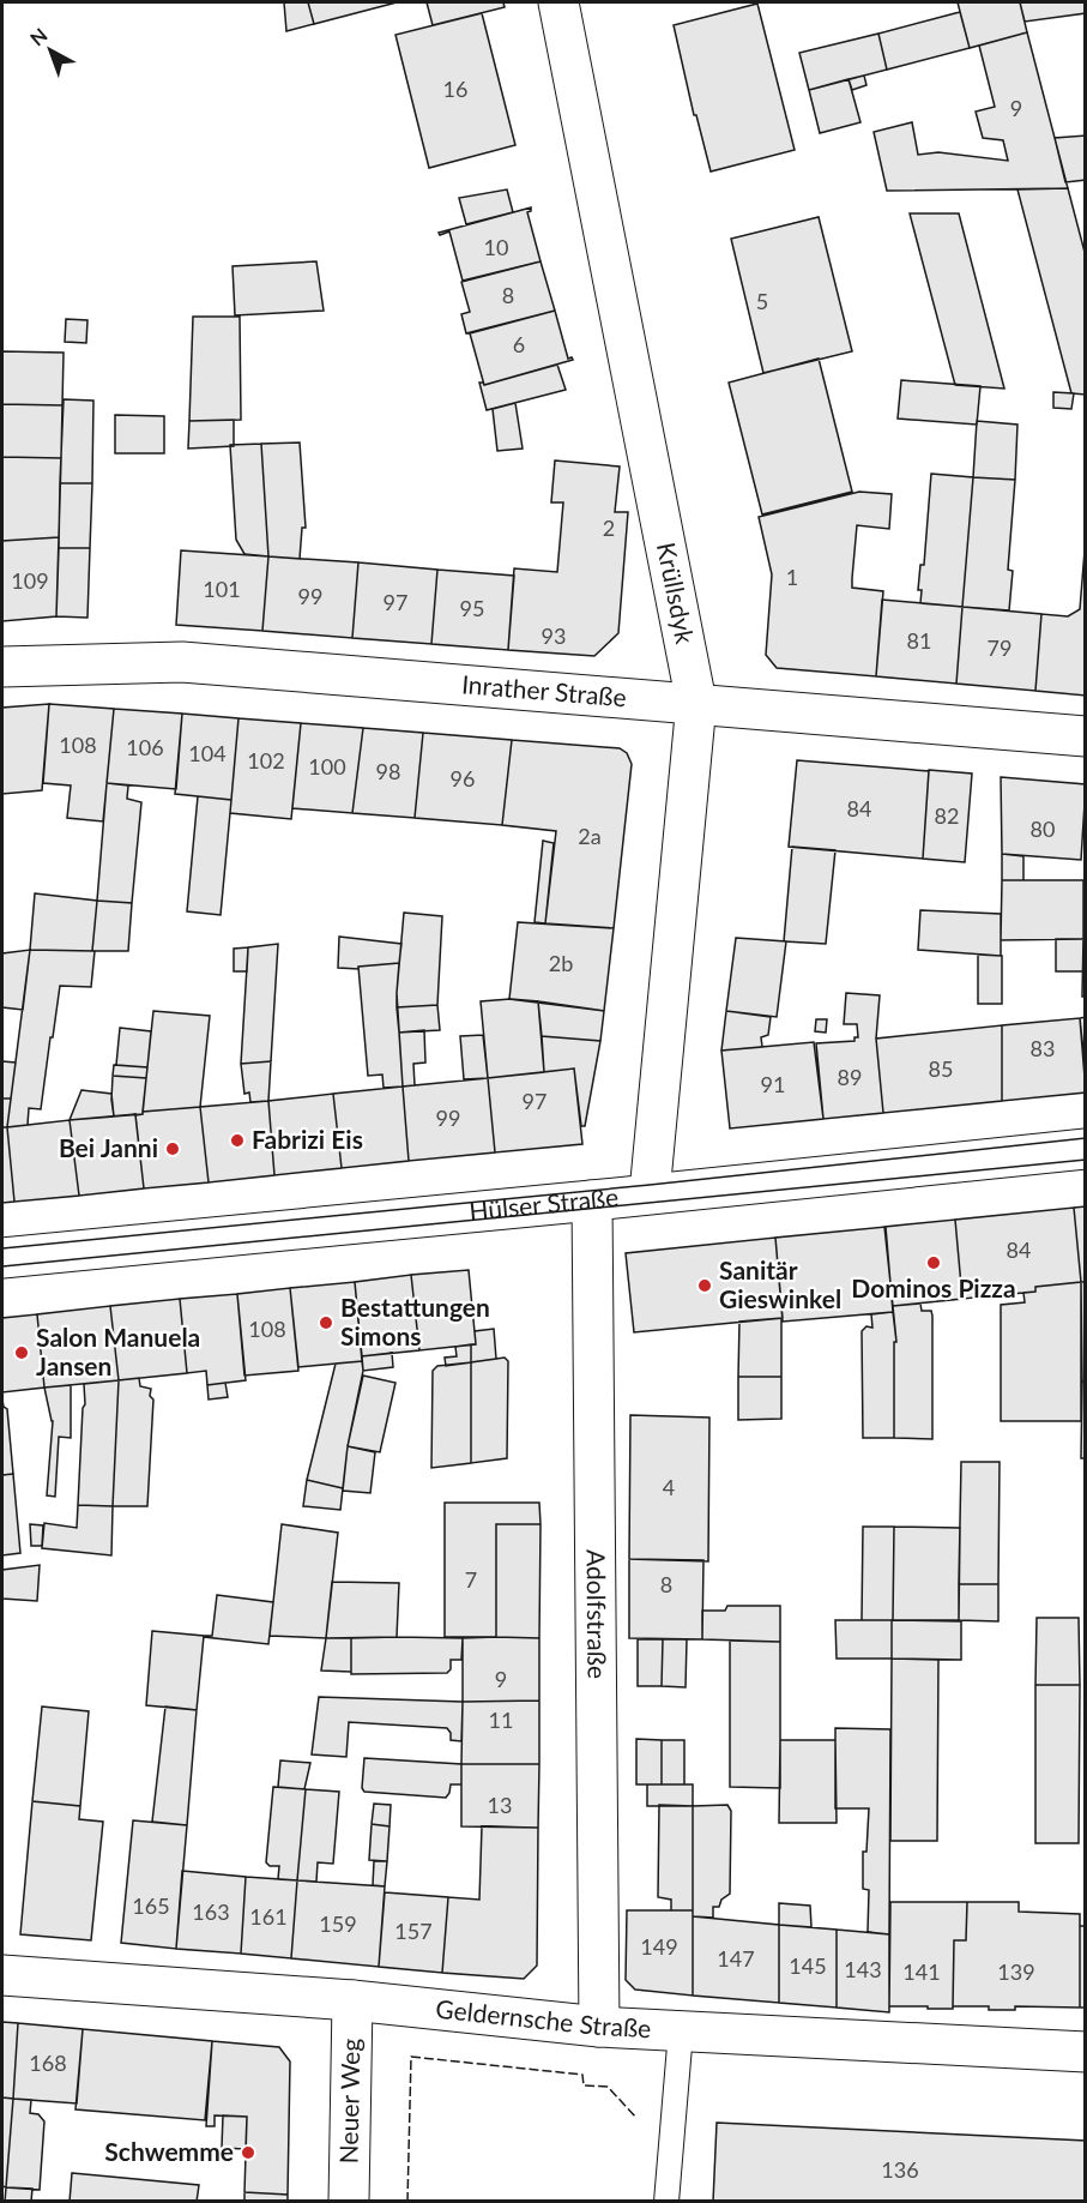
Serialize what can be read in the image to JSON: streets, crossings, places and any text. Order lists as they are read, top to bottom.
{
  "streets": {
    "street": [
      "Krüllsdyk",
      "Inrather Straße",
      "Hülser Straße",
      "Adolfstraße",
      "Geldernsche Straße",
      "Neuer Weg"
    ]
  },
  "crossings": [
    ["Krüllsdyk", "Inrather Straße"],
    ["Krüllsdyk", "Hülser Straße"],
    ["Hülser Straße", "Adolfstraße"],
    ["Adolfstraße", "Geldernsche Straße"],
    ["Geldernsche Straße", "Neuer Weg"]
  ],
  "places": [
    "Fabrizi Eis",
    "Bei Janni",
    "Dominos Pizza",
    "Sanitär Gieswinkel",
    "Bestattungen Simons",
    "Salon Manuela Jansen",
    "Schwemme"
  ],
  "house_numbers": [
    "16",
    "9",
    "10",
    "8",
    "5",
    "6",
    "2",
    "1",
    "109",
    "101",
    "99",
    "97",
    "95",
    "93",
    "81",
    "79",
    "108",
    "106",
    "104",
    "102",
    "100",
    "98",
    "96",
    "84",
    "82",
    "80",
    "2a",
    "2b",
    "83",
    "85",
    "89",
    "91",
    "97",
    "99",
    "84",
    "108",
    "4",
    "7",
    "8",
    "9",
    "11",
    "13",
    "165",
    "163",
    "161",
    "159",
    "157",
    "149",
    "147",
    "145",
    "143",
    "141",
    "139",
    "168",
    "136"
  ],
  "north": "top left"
}
